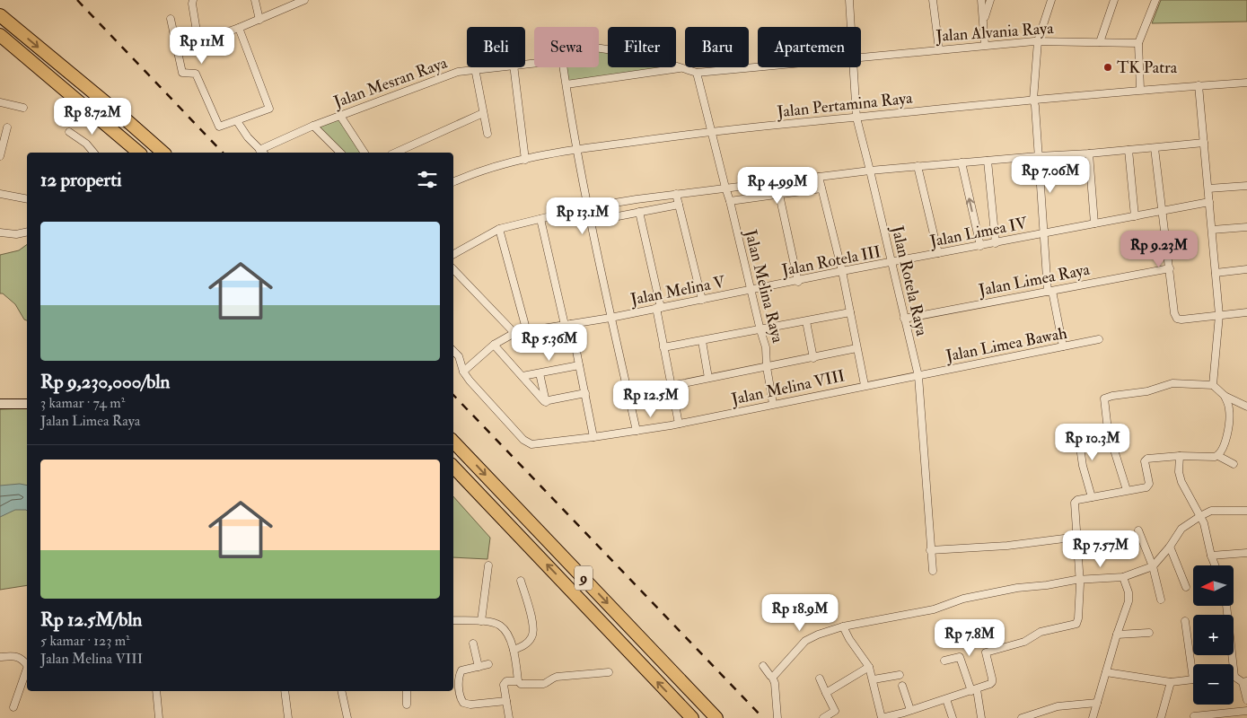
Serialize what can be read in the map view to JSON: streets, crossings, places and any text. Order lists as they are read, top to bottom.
{
  "streets": {
    "highway": ["9"],
    "street": [
      "Jalan Alvania Raya",
      "Jalan Mesran Raya",
      "Jalan Pertamina Raya",
      "Jalan Limea IV",
      "Jalan Rotela III",
      "Jalan Limea Raya",
      "Jalan Rotela Raya",
      "Jalan Melina Raya",
      "Jalan Melina V",
      "Jalan Limea Bawah",
      "Jalan Melina VIII"
    ]
  },
  "crossings": [
    ["Jalan Alvania Raya", "Jalan Mesran Raya"],
    ["Jalan Alvania Raya", "Jalan Melina Raya"],
    ["Jalan Mesran Raya", "Jalan Melina Raya"],
    ["Jalan Pertamina Raya", "Jalan Rotela Raya"],
    ["Jalan Pertamina Raya", "Jalan Melina Raya"],
    ["Jalan Limea IV", "Jalan Rotela III"],
    ["Jalan Limea IV", "Jalan Rotela Raya"],
    ["Jalan Rotela III", "Jalan Rotela Raya"],
    ["Jalan Rotela III", "Jalan Melina Raya"],
    ["Jalan Rotela III", "Jalan Melina V"],
    ["Jalan Limea Raya", "Jalan Rotela Raya"],
    ["Jalan Rotela Raya", "Jalan Limea Bawah"],
    ["Jalan Rotela Raya", "Jalan Melina VIII"],
    ["Jalan Melina Raya", "Jalan Melina V"],
    ["Jalan Melina Raya", "Jalan Melina VIII"],
    ["Jalan Limea Bawah", "Jalan Melina VIII"]
  ],
  "places": ["TK Patra"],
  "north": "left",
  "page": {
    "price": [
      "Rp 11M",
      "Rp 8.72M",
      "Rp 7.06M",
      "Rp 4.99M",
      "Rp 13.1M",
      "Rp 9.23M",
      "Rp 5.36M",
      "Rp 12.5M",
      "Rp 10.3M",
      "Rp 7.57M",
      "Rp 18.9M",
      "Rp 7.8M"
    ],
    "chip": [
      "Beli",
      "Sewa",
      "Filter",
      "Baru",
      "Apartemen"
    ],
    "heading": "12 properti",
    "list": [
      {
        "name": "Rp 9,230,000/bln",
        "note": "3 kamar · 74 m² · Jalan Limea Raya"
      },
      {
        "name": "Rp 12.5M/bln",
        "note": "5 kamar · 123 m² · Jalan Melina VIII"
      }
    ],
    "map_buttons": ["+", "−"]
  }
}
